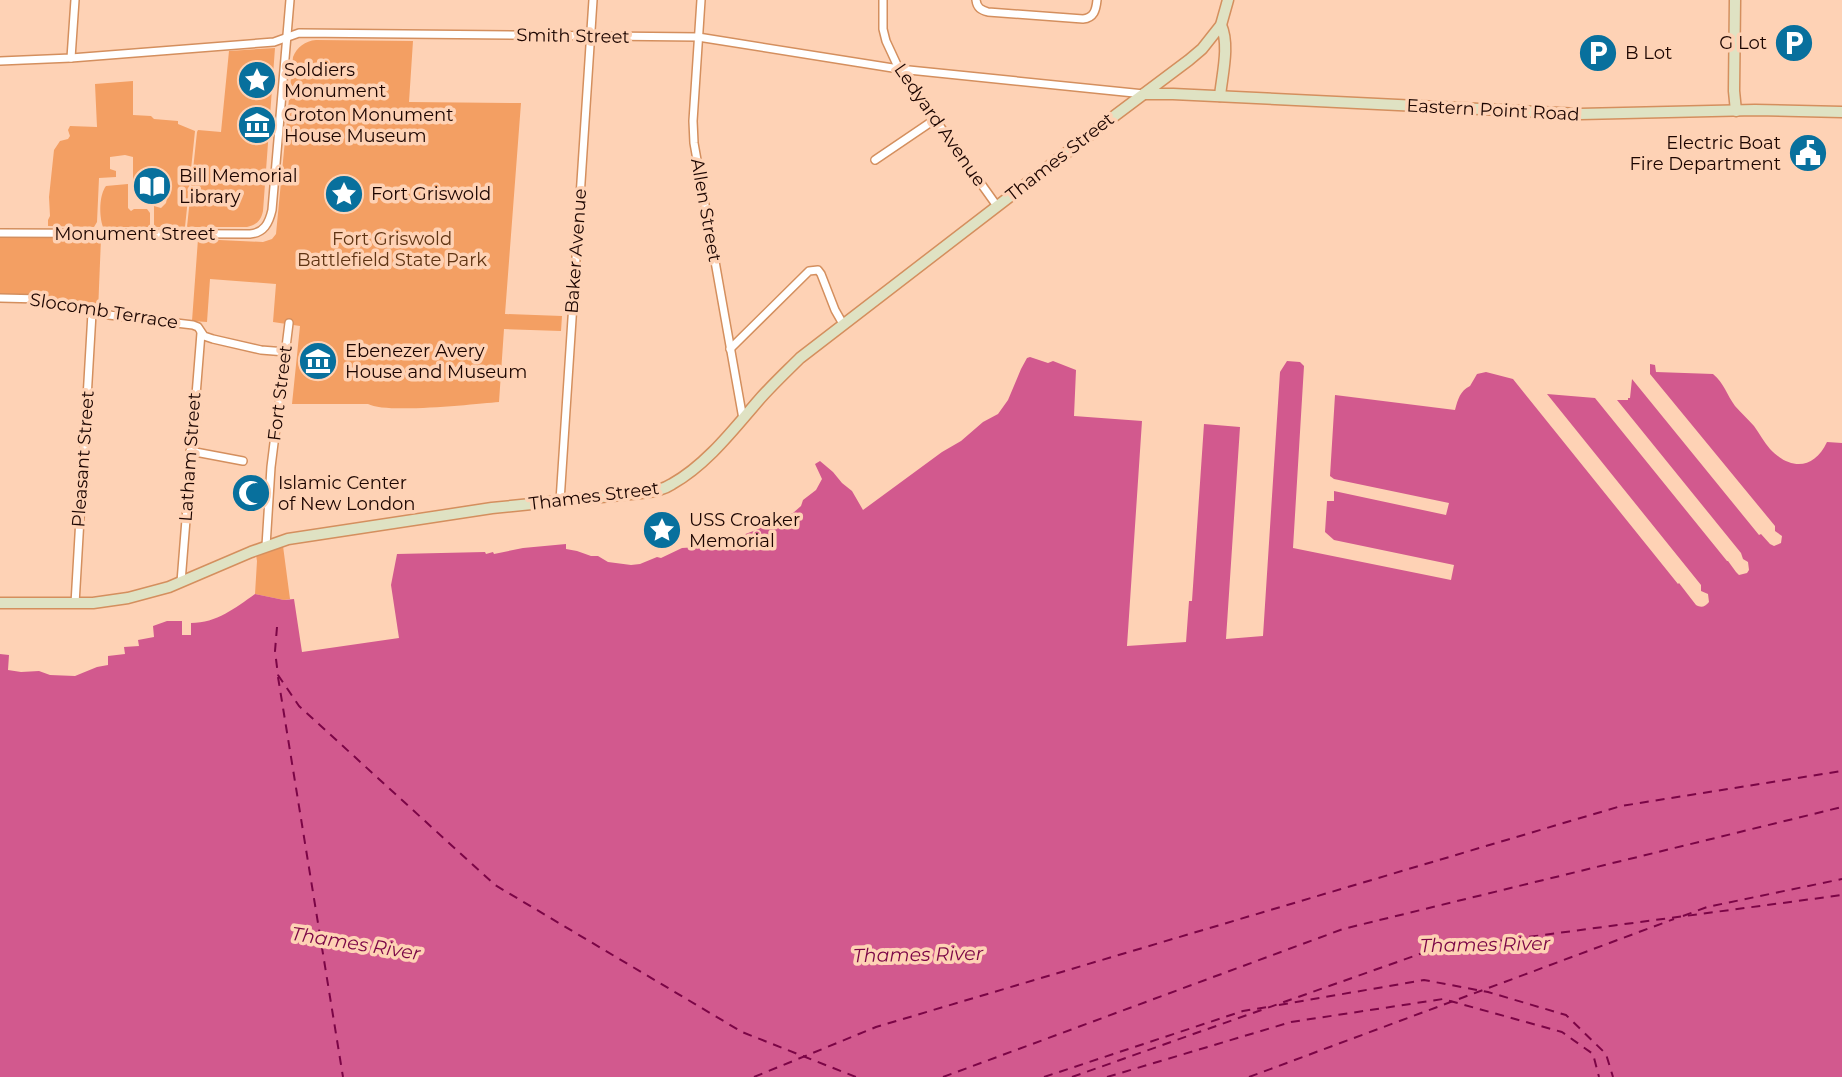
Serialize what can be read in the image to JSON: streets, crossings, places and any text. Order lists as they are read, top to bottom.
{
  "streets": {
    "street": [
      "Smith Street",
      "Eastern Point Road",
      "Ledyard Avenue",
      "Thames Street",
      "Allen Street",
      "Monument Street",
      "Baker Avenue",
      "Slocomb Terrace",
      "Fort Street",
      "Latham Street",
      "Pleasant Street"
    ]
  },
  "crossings": [
    ["Smith Street", "Eastern Point Road"],
    ["Smith Street", "Ledyard Avenue"],
    ["Smith Street", "Thames Street"],
    ["Smith Street", "Allen Street"],
    ["Smith Street", "Monument Street"],
    ["Smith Street", "Baker Avenue"],
    ["Eastern Point Road", "Thames Street"],
    ["Ledyard Avenue", "Thames Street"],
    ["Thames Street", "Allen Street"],
    ["Thames Street", "Baker Avenue"],
    ["Thames Street", "Fort Street"],
    ["Thames Street", "Latham Street"],
    ["Thames Street", "Pleasant Street"],
    ["Slocomb Terrace", "Fort Street"],
    ["Slocomb Terrace", "Latham Street"],
    ["Slocomb Terrace", "Pleasant Street"]
  ],
  "water": ["Thames River"],
  "parks": ["Fort Griswold Battlefield State Park"],
  "places": {
    "parking": ["G Lot", "B Lot"],
    "place": ["Soldiers Monument", "Fort Griswold", "USS Croaker Memorial"],
    "museum": ["Groton Monument House Museum", "Ebenezer Avery House and Museum"],
    "public building": ["Electric Boat Fire Department"],
    "library": ["Bill Memorial Library"],
    "mosque": ["Islamic Center of New London"]
  }
}
